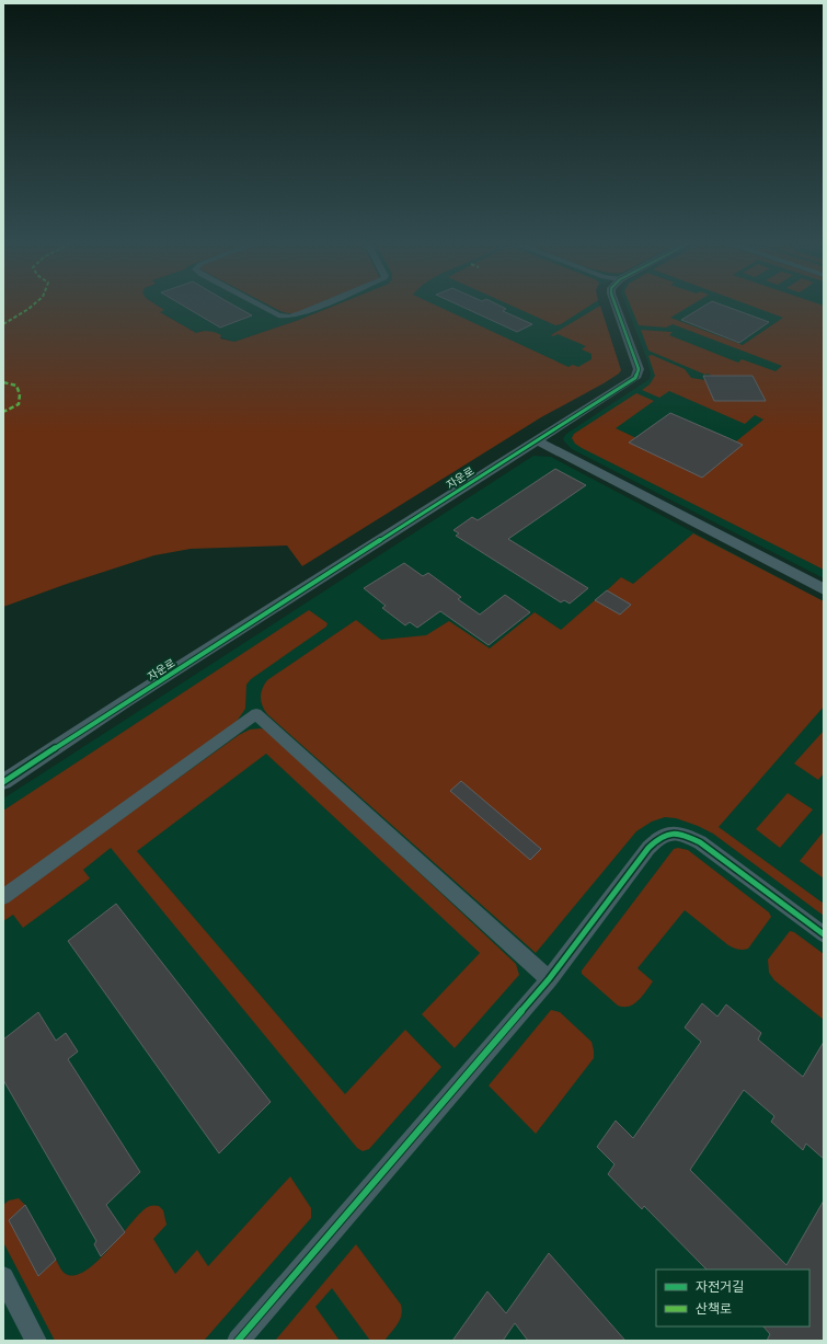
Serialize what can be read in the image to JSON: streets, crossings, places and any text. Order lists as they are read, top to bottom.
{
  "streets": {
    "street": ["자운로"]
  },
  "legend": ["자전거길", "산책로"]
}
